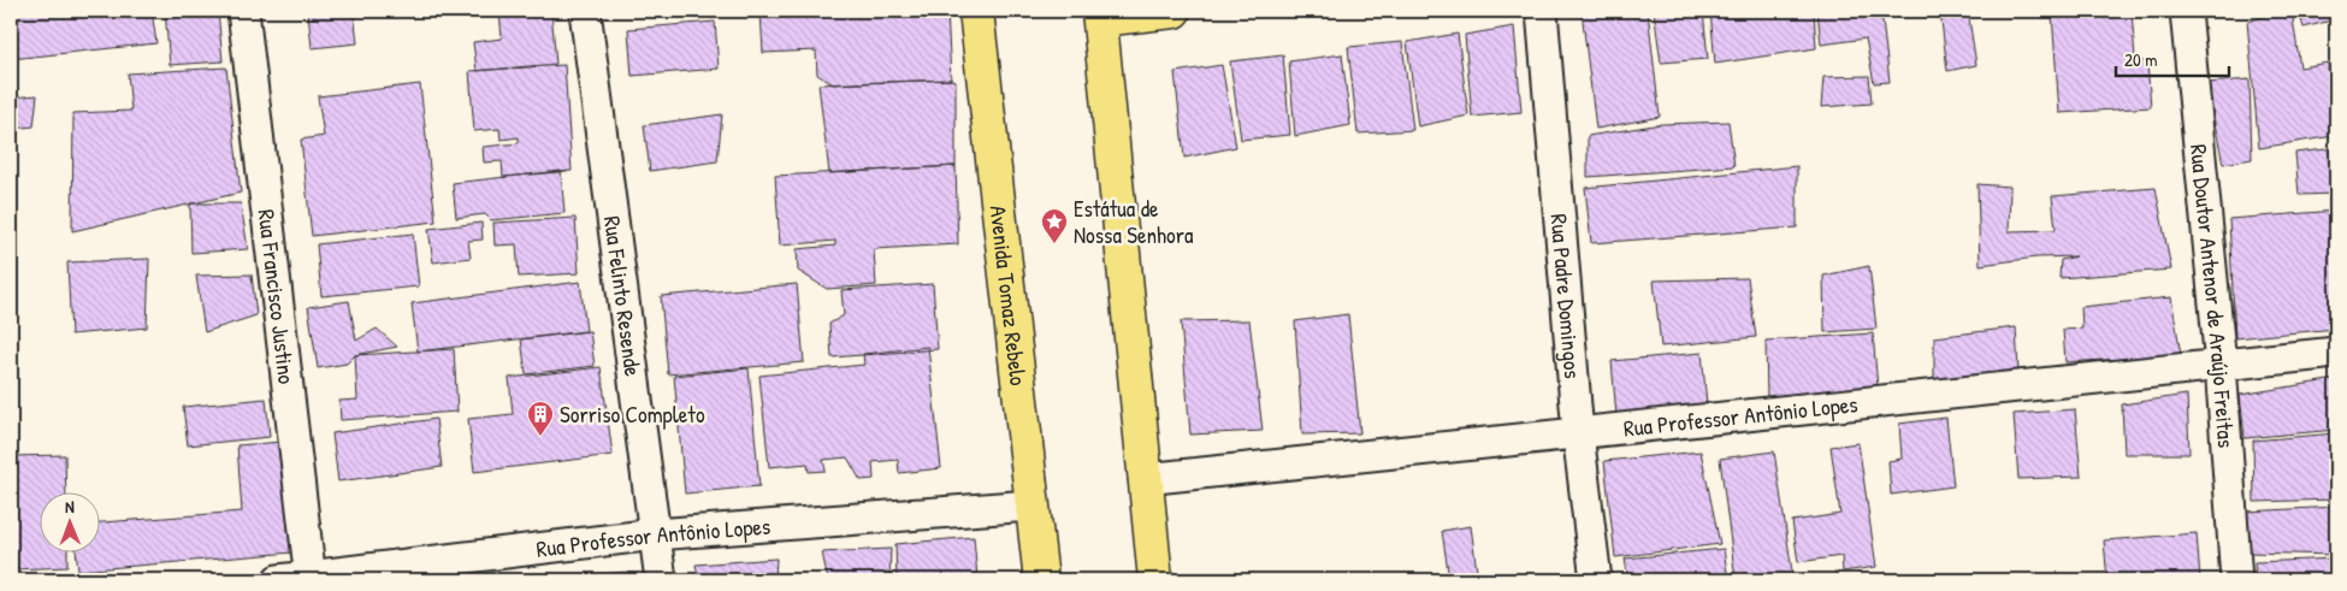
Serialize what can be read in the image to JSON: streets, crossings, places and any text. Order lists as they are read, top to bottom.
{
  "streets": {
    "main road": ["Avenida Tomaz Rebelo"],
    "street": [
      "Rua Felinto Resende",
      "Rua Doutor Antenor de Araújo Freitas",
      "Rua Francisco Justino",
      "Rua Padre Domingos",
      "Rua Professor Antônio Lopes"
    ]
  },
  "crossings": [
    ["Rua Felinto Resende", "Rua Professor Antônio Lopes"],
    ["Rua Doutor Antenor de Araújo Freitas", "Rua Professor Antônio Lopes"],
    ["Rua Francisco Justino", "Rua Professor Antônio Lopes"],
    ["Avenida Tomaz Rebelo", "Rua Professor Antônio Lopes"],
    ["Rua Padre Domingos", "Rua Professor Antônio Lopes"]
  ],
  "places": {
    "place": ["Estátua de Nossa Senhora"],
    "building": ["Sorriso Completo"]
  },
  "scale_bar": "20 m",
  "north": "top"
}
